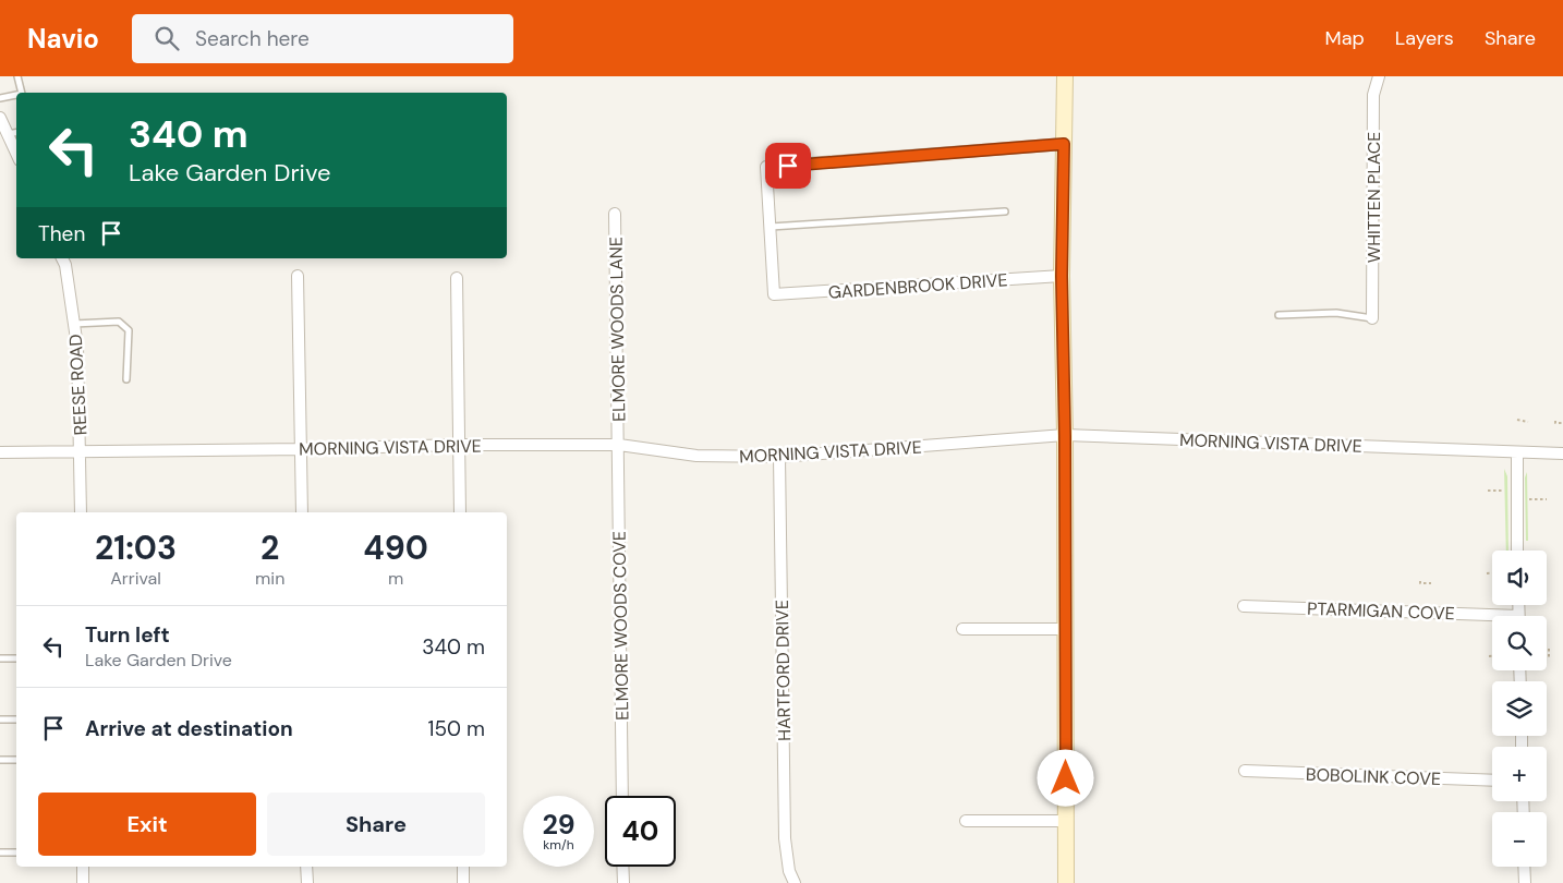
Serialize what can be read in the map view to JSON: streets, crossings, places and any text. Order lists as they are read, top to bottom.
{
  "streets": {
    "street": [
      "WHITTEN PLACE",
      "GARDENBROOK DRIVE",
      "ELMORE WOODS LANE",
      "REESE ROAD",
      "MORNING VISTA DRIVE",
      "PTARMIGAN COVE",
      "ELMORE WOODS COVE",
      "HARTFORD DRIVE",
      "BOBOLINK COVE"
    ]
  },
  "crossings": [
    ["ELMORE WOODS LANE", "MORNING VISTA DRIVE"],
    ["ELMORE WOODS LANE", "ELMORE WOODS COVE"],
    ["REESE ROAD", "MORNING VISTA DRIVE"],
    ["MORNING VISTA DRIVE", "ELMORE WOODS COVE"],
    ["MORNING VISTA DRIVE", "HARTFORD DRIVE"]
  ],
  "page": {
    "header": "Navio",
    "search": "Search here",
    "nav": ["Map", "Layers", "Share"],
    "turn": ["340 m", "Lake Garden Drive"],
    "then": "Then",
    "eta": [
      "21:03",
      "Arrival",
      "2",
      "min",
      "490",
      "m"
    ],
    "map_buttons": ["+", "−"],
    "list": [
      {
        "name": "Turn left",
        "note": "Lake Garden Drive",
        "value": "340 m"
      },
      {
        "name": "Arrive at destination",
        "value": "150 m"
      }
    ],
    "buttons": ["Exit", "Share"],
    "speed": "29 km/h",
    "limit": "40"
  }
}
